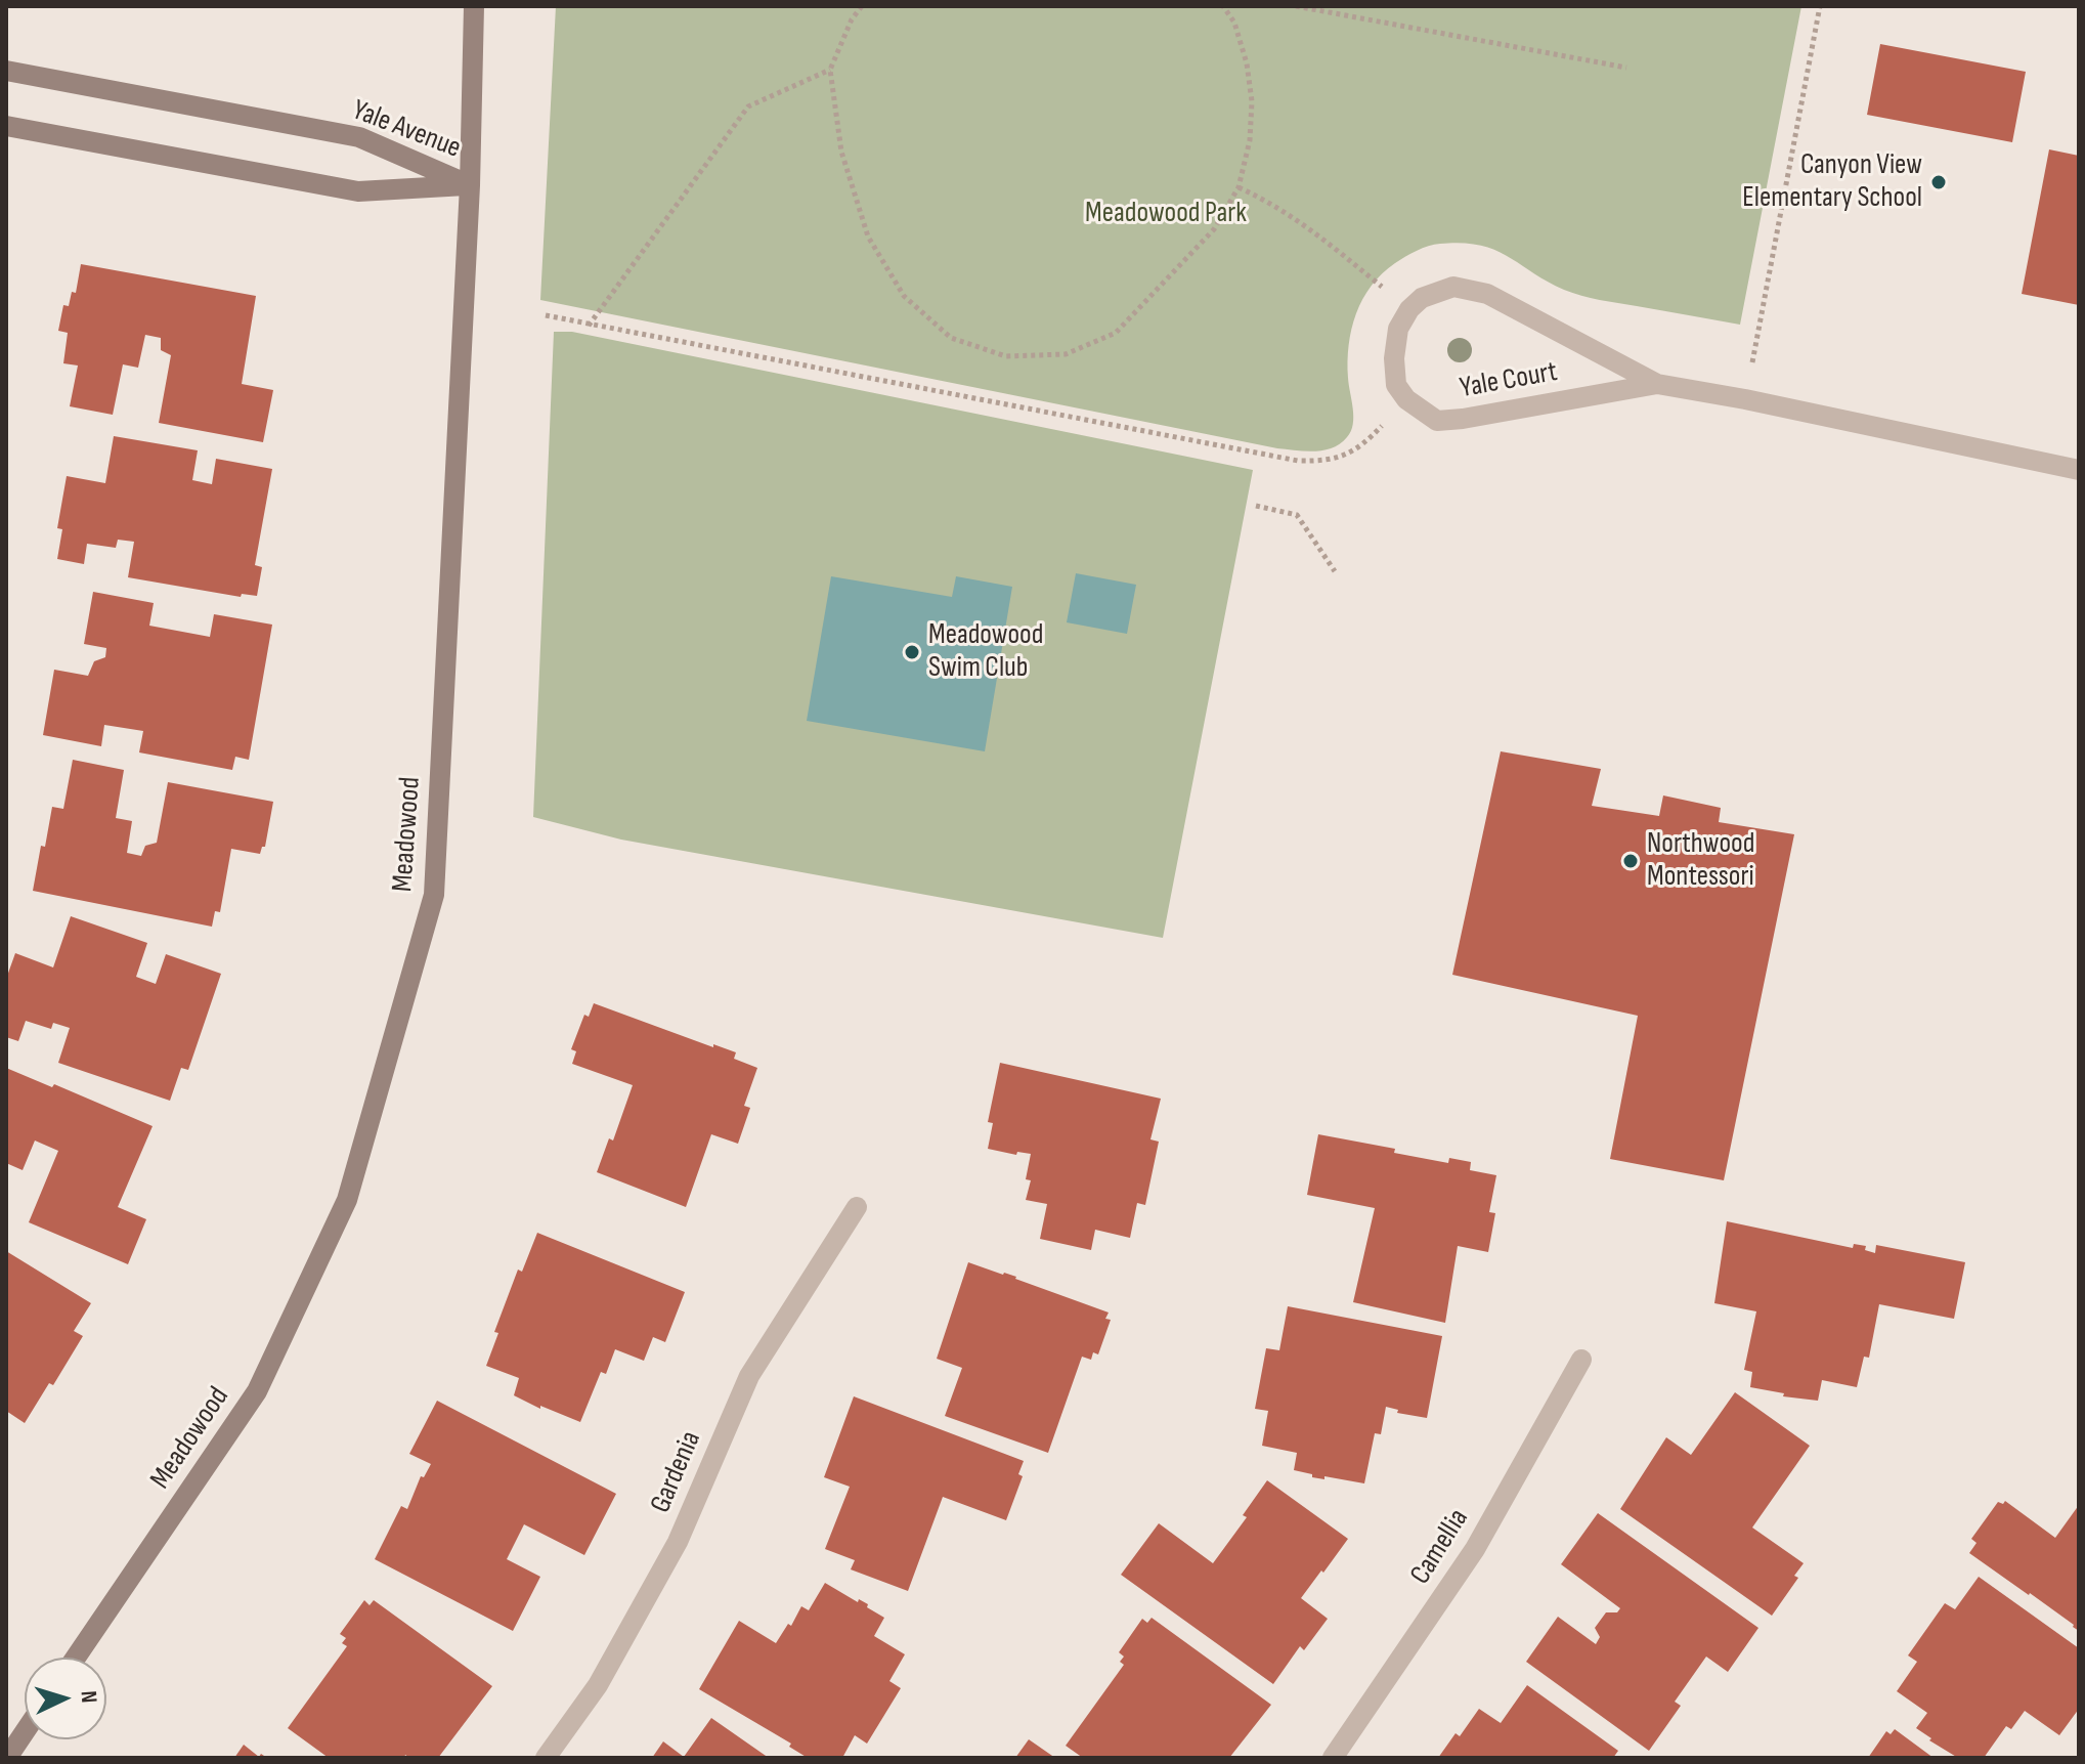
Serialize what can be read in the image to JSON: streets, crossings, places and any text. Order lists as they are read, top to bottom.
{
  "streets": {
    "street": [
      "Yale Avenue",
      "Yale Court",
      "Meadowood",
      "Gardenia",
      "Camellia"
    ]
  },
  "crossings": [
    ["Yale Avenue", "Meadowood"]
  ],
  "parks": ["Meadowood Park"],
  "places": ["Canyon View Elementary School", "Meadowood Swim Club", "Northwood Montessori"],
  "north": "right"
}
